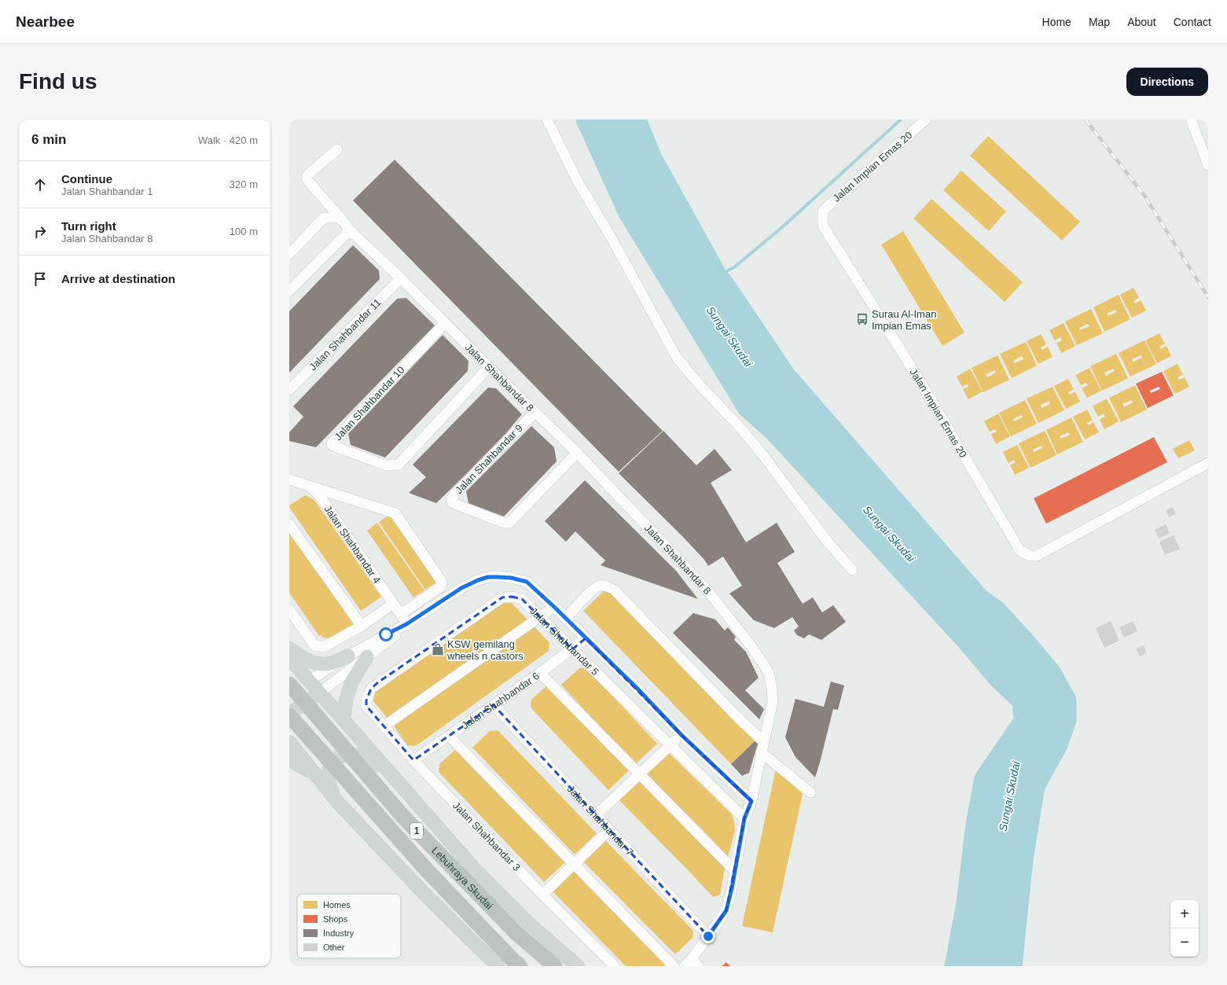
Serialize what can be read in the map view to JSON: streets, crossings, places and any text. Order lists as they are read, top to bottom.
{
  "streets": {
    "highway": ["1", "Lebuhraya Skudai"],
    "street": [
      "Jalan Impian Emas 20",
      "Jalan Shahbandar 11",
      "Jalan Shahbandar 8",
      "Jalan Shahbandar 10",
      "Jalan Shahbandar 9",
      "Jalan Shahbandar 4",
      "Jalan Shahbandar 5",
      "Jalan Shahbandar 6",
      "Jalan Shahbandar 7",
      "Jalan Shahbandar 3"
    ]
  },
  "crossings": [
    ["Jalan Shahbandar 11", "Jalan Shahbandar 8"],
    ["Jalan Shahbandar 8", "Jalan Shahbandar 10"],
    ["Jalan Shahbandar 8", "Jalan Shahbandar 9"],
    ["Jalan Shahbandar 8", "Jalan Shahbandar 5"],
    ["Jalan Shahbandar 8", "Jalan Shahbandar 7"],
    ["Jalan Shahbandar 5", "Jalan Shahbandar 6"],
    ["Jalan Shahbandar 5", "Jalan Shahbandar 3"],
    ["Jalan Shahbandar 6", "Jalan Shahbandar 7"],
    ["Jalan Shahbandar 6", "Jalan Shahbandar 3"]
  ],
  "water": ["Sungai Skudai"],
  "places": {
    "bus stop": ["Surau Al-Iman Impian Emas"],
    "shop": ["KSW gemilang wheels n castors"]
  },
  "legend": [
    "Homes",
    "Shops",
    "Industry",
    "Other"
  ],
  "page": {
    "header": "Nearbee",
    "nav": [
      "Home",
      "Map",
      "About",
      "Contact"
    ],
    "buttons": "Directions",
    "title": "Find us",
    "heading": ["6 min", "Walk · 420 m"],
    "list": [
      ["Continue", "Jalan Shahbandar 1", "320 m"],
      ["Turn right", "Jalan Shahbandar 8", "100 m"],
      "Arrive at destination"
    ],
    "map_buttons": ["+", "−"]
  }
}
